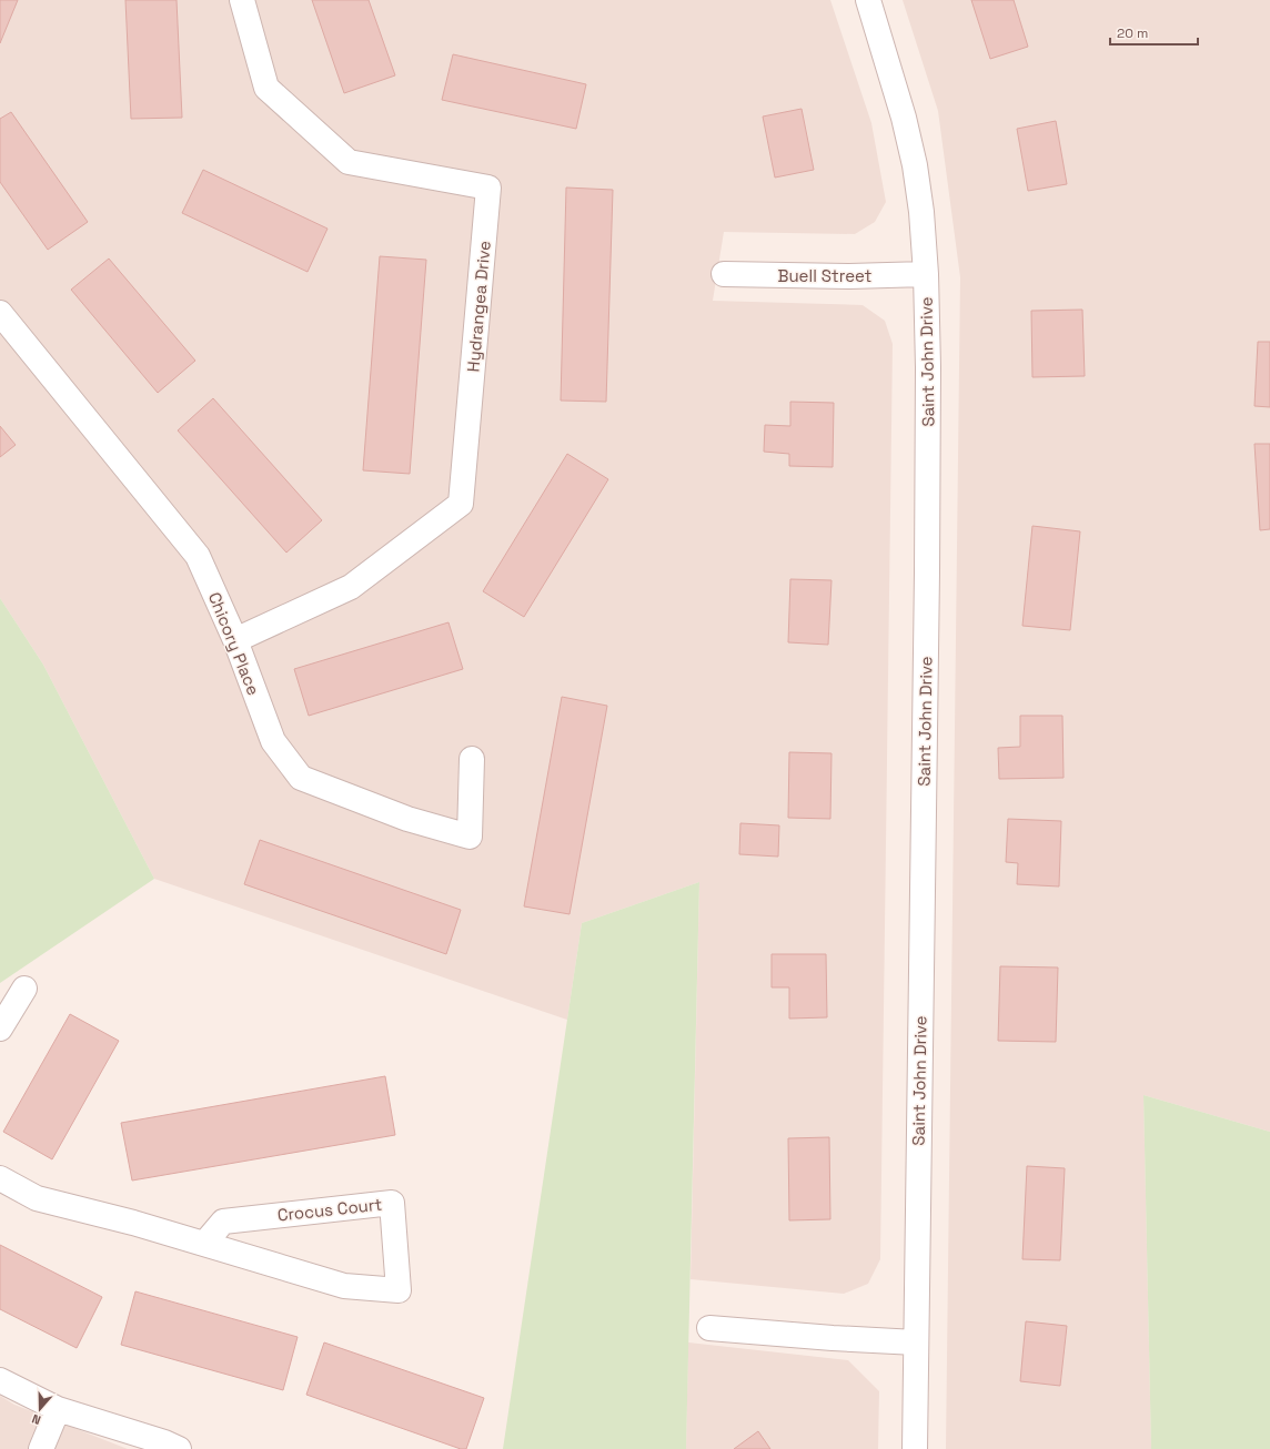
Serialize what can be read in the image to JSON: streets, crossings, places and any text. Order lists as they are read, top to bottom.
{
  "streets": {
    "street": [
      "Buell Street",
      "Hydrangea Drive",
      "Saint John Drive",
      "Chicory Place",
      "Crocus Court"
    ]
  },
  "crossings": [
    ["Buell Street", "Saint John Drive"],
    ["Hydrangea Drive", "Chicory Place"]
  ],
  "scale_bar": "20 m",
  "north": "bottom"
}
